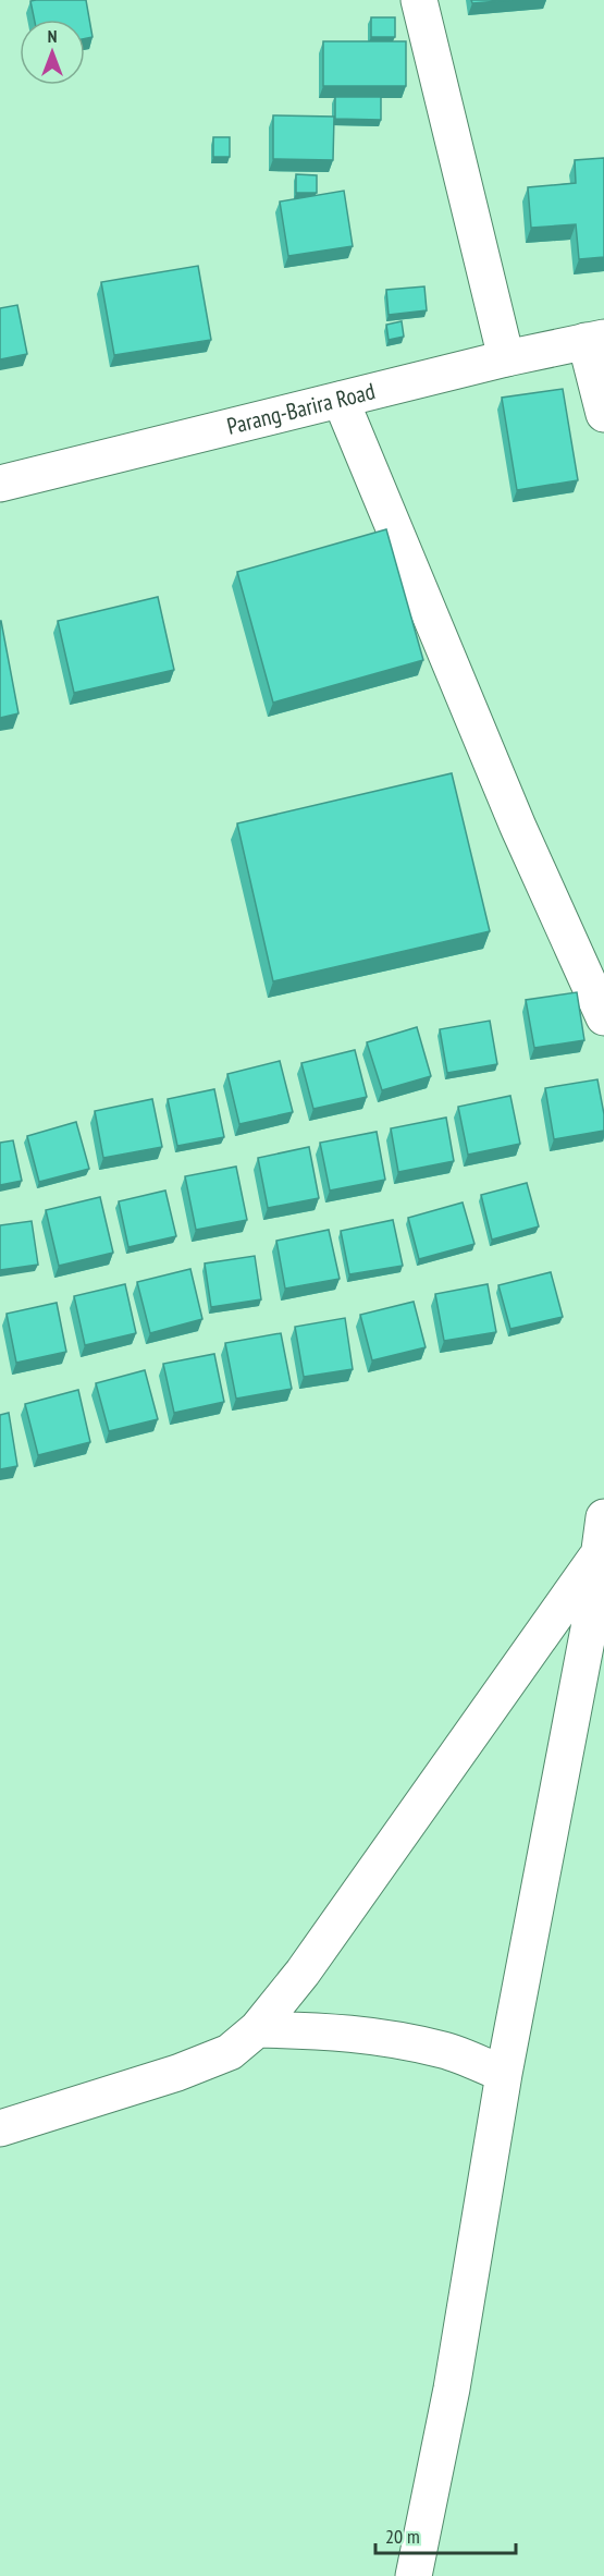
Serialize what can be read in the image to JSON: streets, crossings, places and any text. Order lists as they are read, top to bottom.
{
  "streets": {
    "street": ["Parang-Barira Road"]
  },
  "scale_bar": "20 m",
  "north": "top"
}
